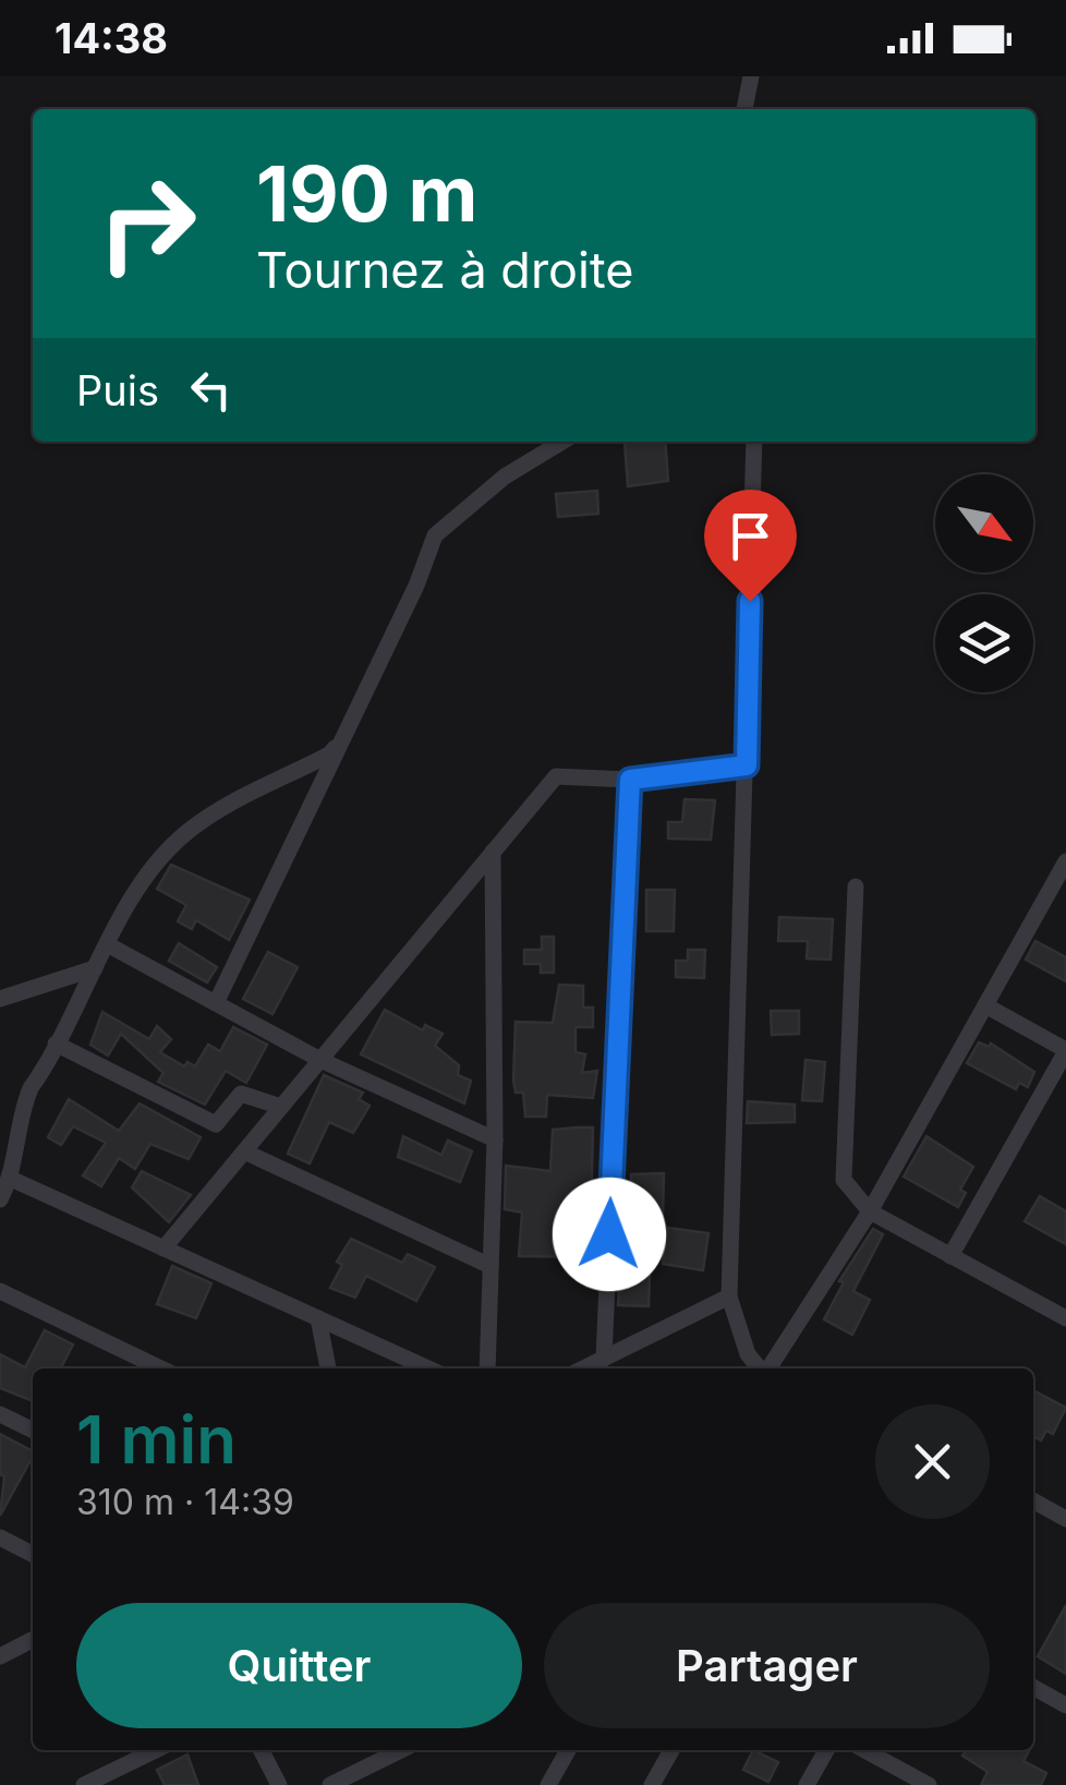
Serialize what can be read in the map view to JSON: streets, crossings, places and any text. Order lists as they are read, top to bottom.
{
  "north": "bottom right",
  "page": {
    "status": "14:38",
    "turn": ["190 m", "Tournez à droite"],
    "then": "Puis",
    "heading": ["1 min", "310 m · 14:39"],
    "buttons": ["Quitter", "Partager"]
  }
}
